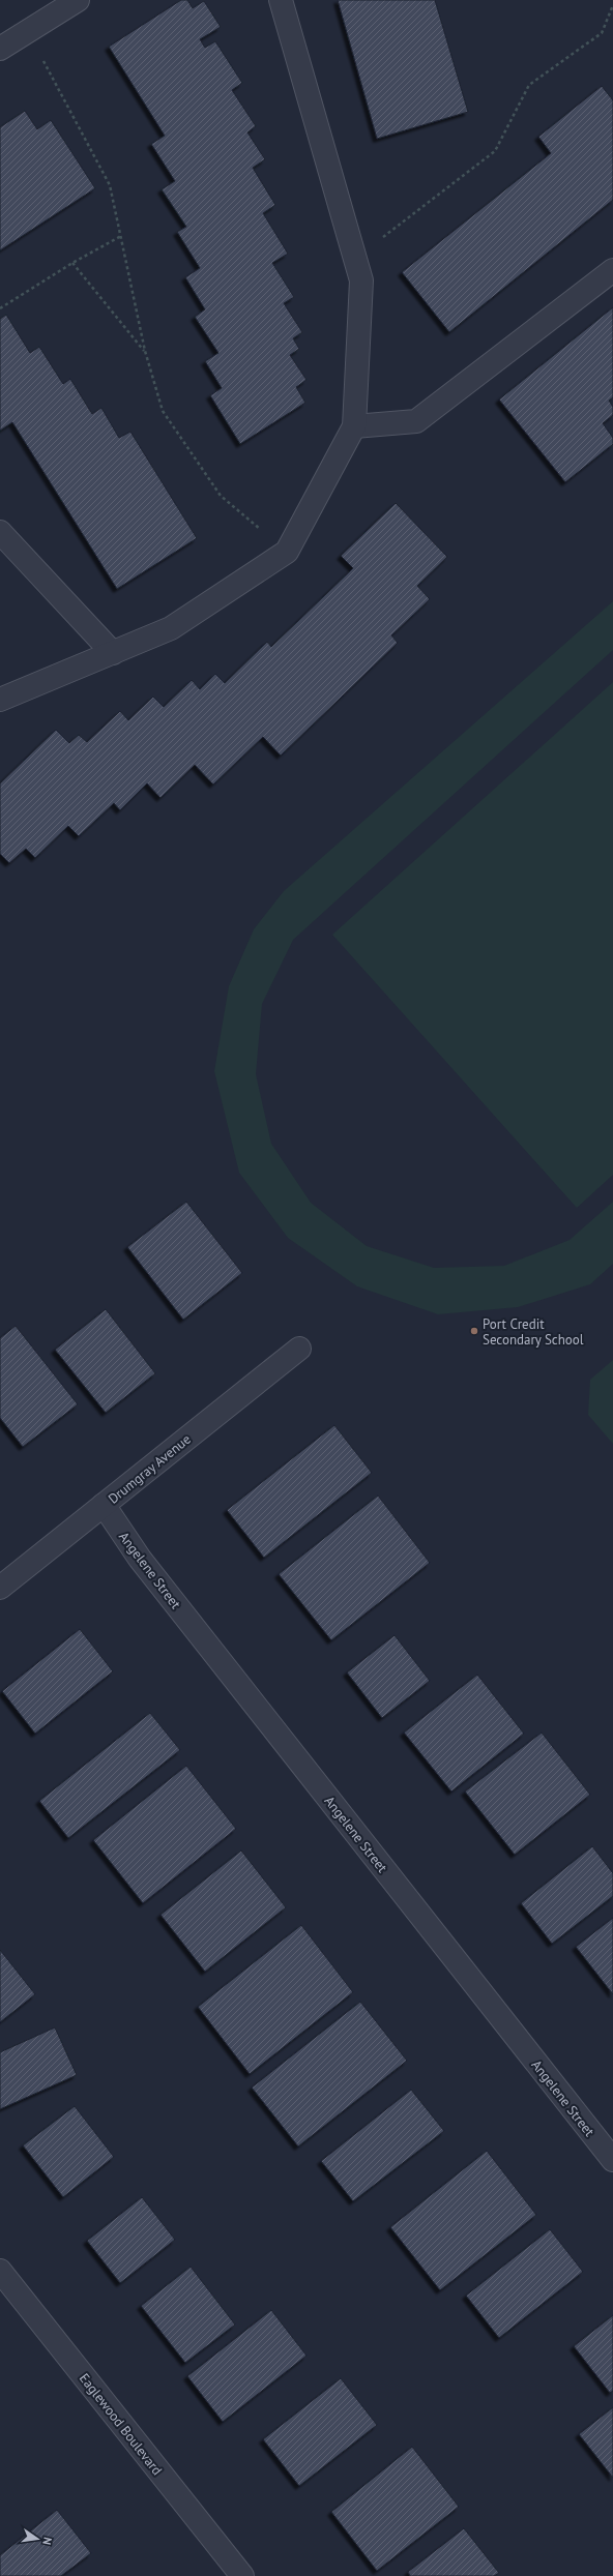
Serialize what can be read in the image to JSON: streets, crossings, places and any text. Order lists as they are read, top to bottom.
{
  "streets": {
    "street": ["Drumgray Avenue", "Angelene Street", "Eaglewood Boulevard"]
  },
  "crossings": [
    ["Drumgray Avenue", "Angelene Street"]
  ],
  "places": ["Port Credit Secondary School"],
  "north": "right"
}
